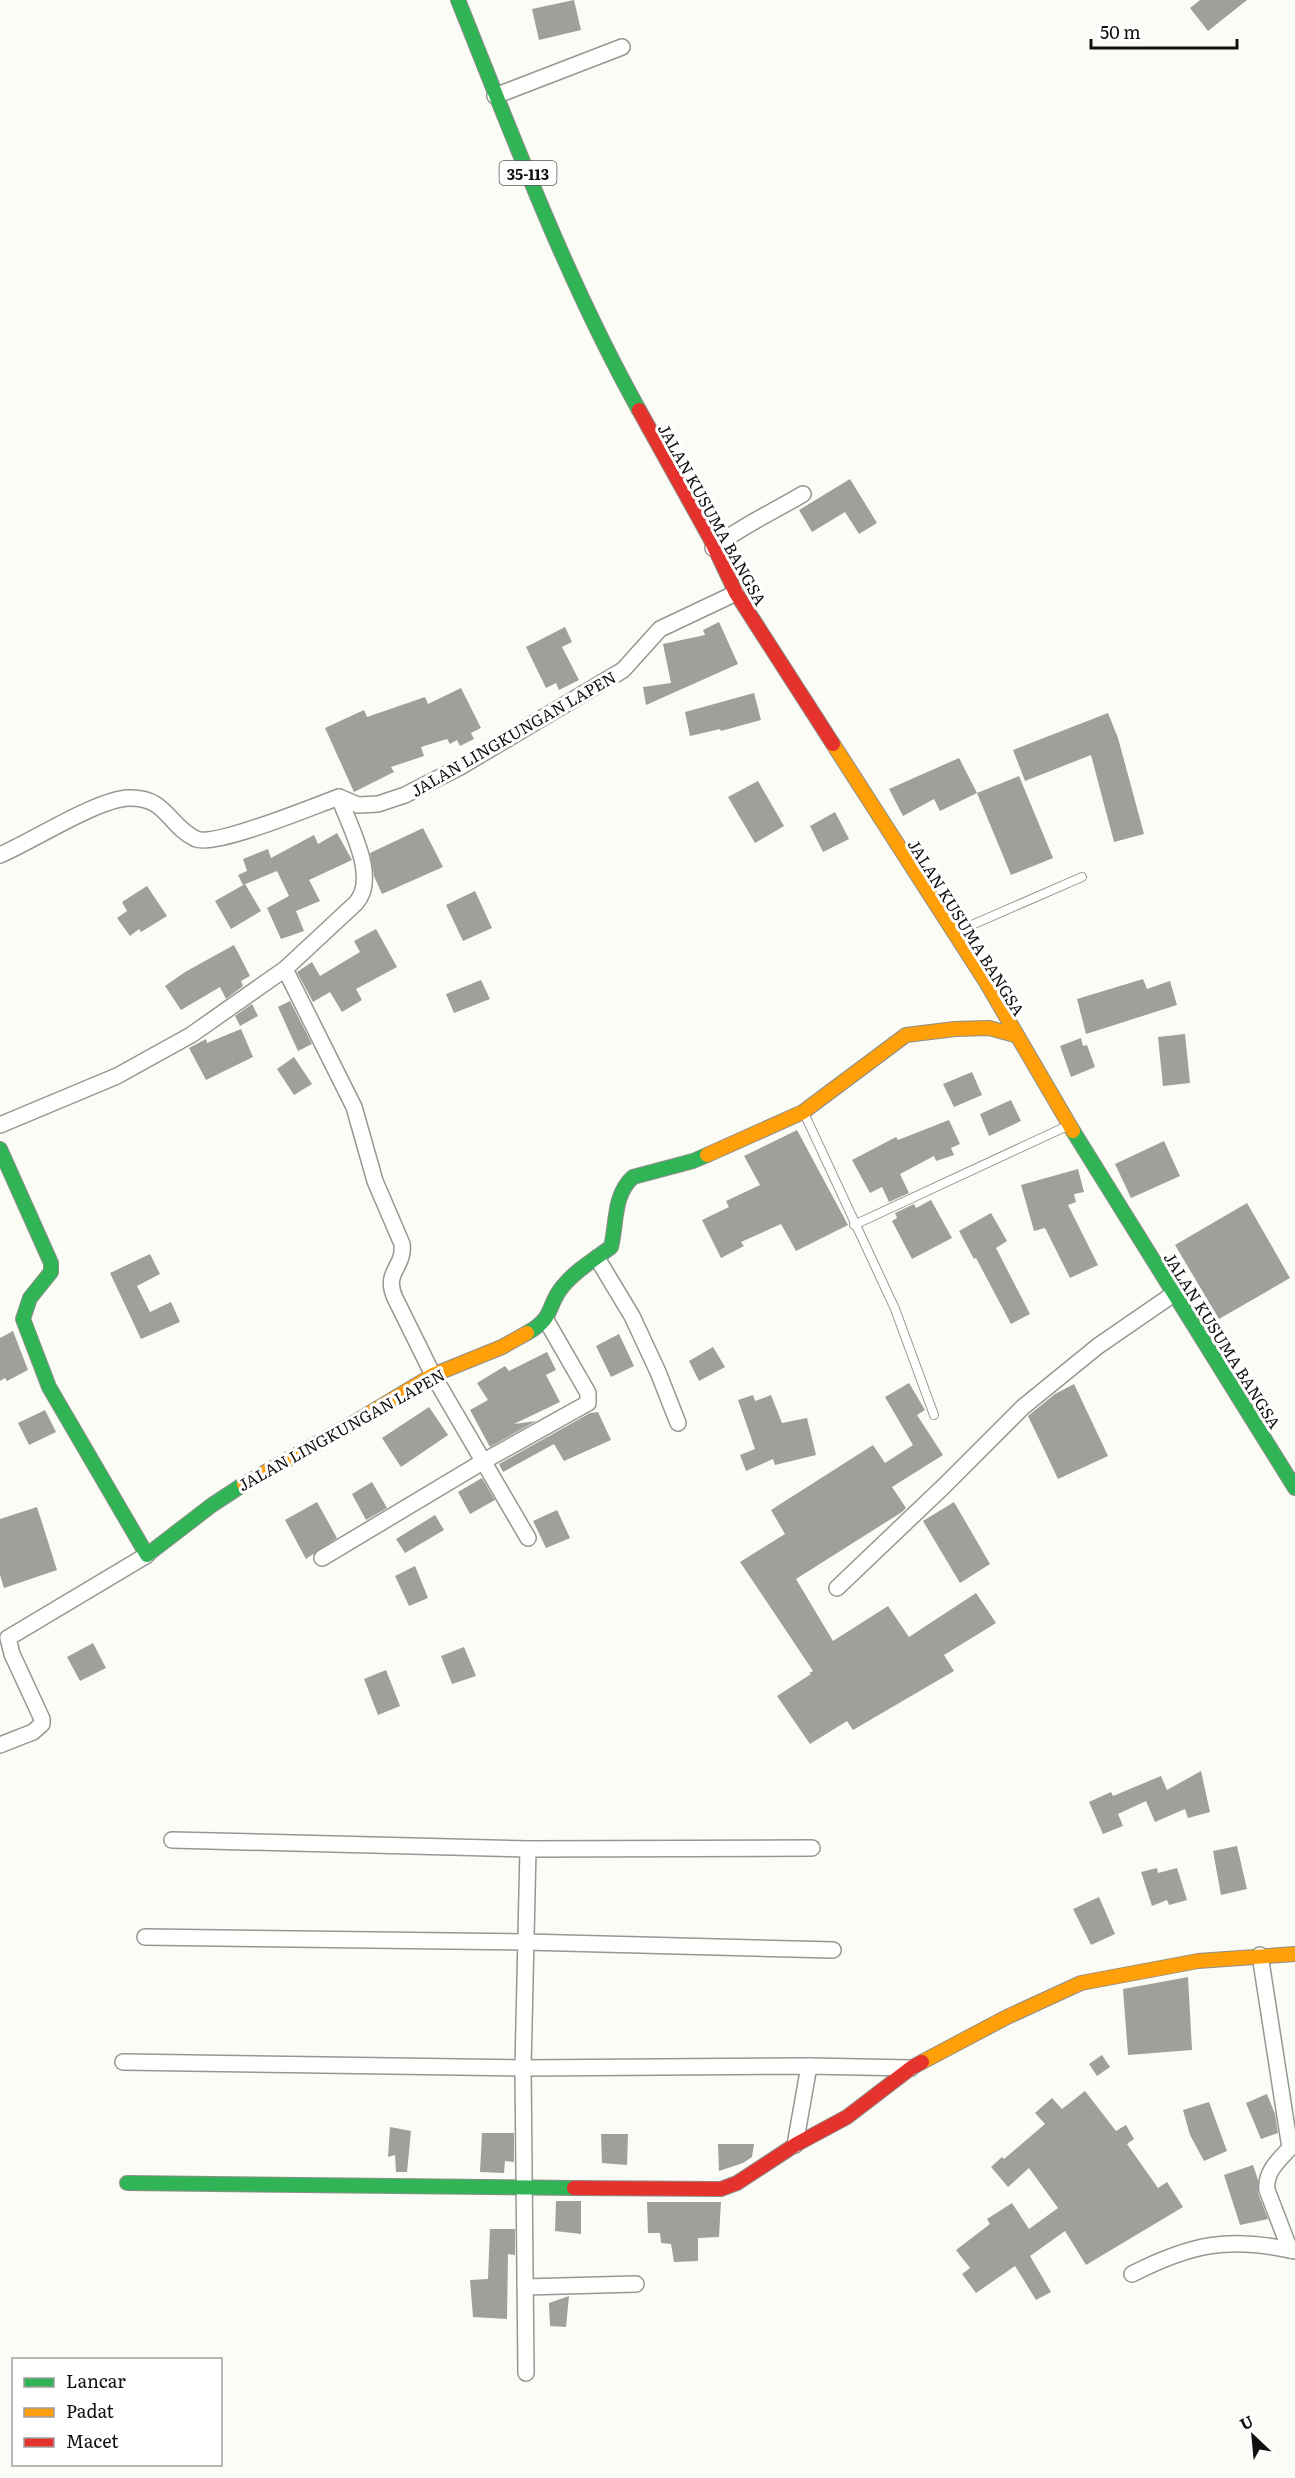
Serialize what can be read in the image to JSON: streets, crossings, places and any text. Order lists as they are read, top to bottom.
{
  "streets": {
    "street": ["35-113", "JALAN KUSUMA BANGSA", "JALAN LINGKUNGAN LAPEN"]
  },
  "crossings": [
    ["35-113", "JALAN KUSUMA BANGSA"],
    ["JALAN KUSUMA BANGSA", "JALAN LINGKUNGAN LAPEN"]
  ],
  "legend": ["Lancar", "Padat", "Macet"],
  "scale_bar": "50 m",
  "north": "top left"
}
